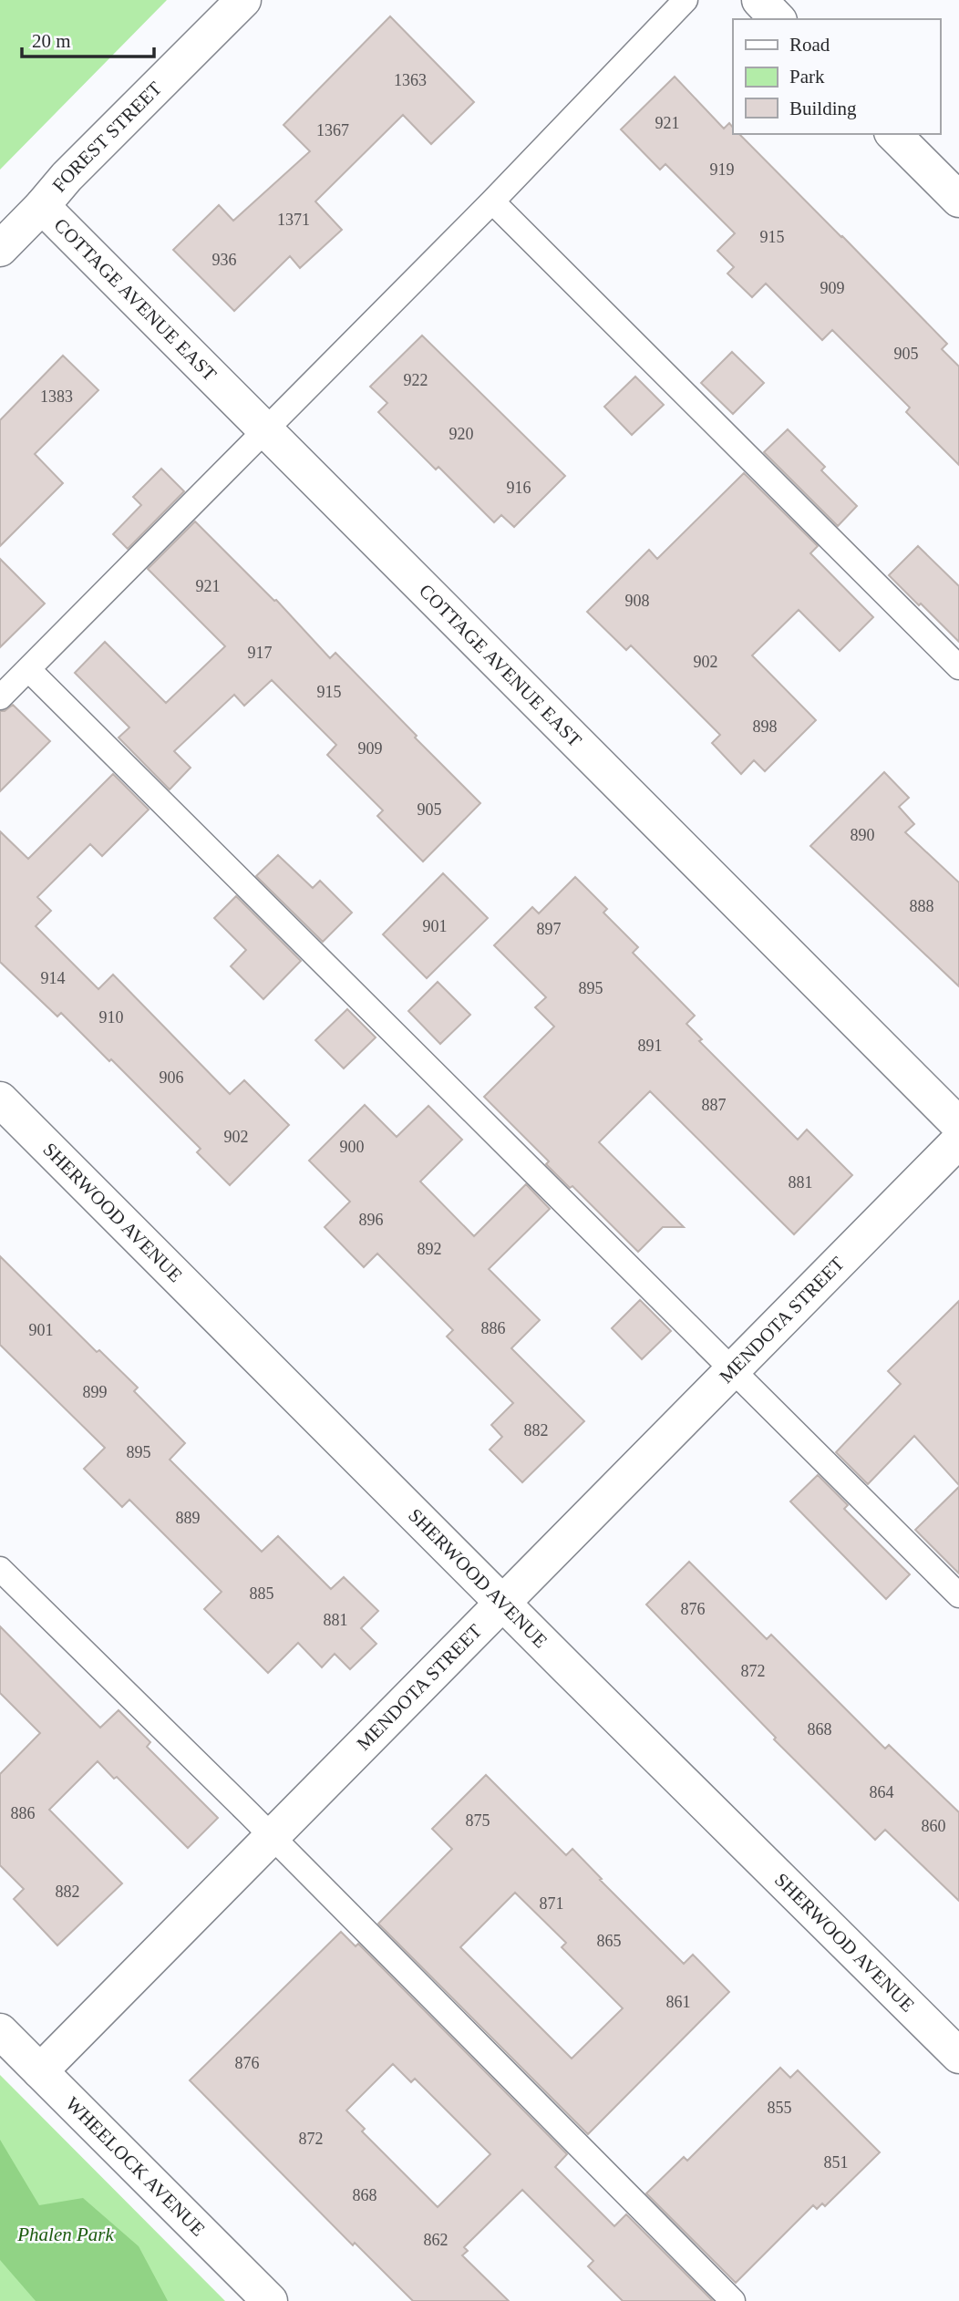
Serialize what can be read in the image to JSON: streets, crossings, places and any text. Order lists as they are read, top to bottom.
{
  "streets": {
    "street": [
      "FOREST STREET",
      "COTTAGE AVENUE EAST",
      "SHERWOOD AVENUE",
      "MENDOTA STREET",
      "WHEELOCK AVENUE"
    ]
  },
  "crossings": [
    ["FOREST STREET", "COTTAGE AVENUE EAST"],
    ["SHERWOOD AVENUE", "MENDOTA STREET"],
    ["MENDOTA STREET", "WHEELOCK AVENUE"]
  ],
  "parks": ["Phalen Park"],
  "house_numbers": [
    "1363",
    "921",
    "1367",
    "919",
    "1371",
    "915",
    "936",
    "909",
    "905",
    "922",
    "1383",
    "920",
    "916",
    "921",
    "908",
    "917",
    "902",
    "915",
    "898",
    "909",
    "905",
    "890",
    "888",
    "901",
    "897",
    "914",
    "895",
    "910",
    "891",
    "906",
    "887",
    "902",
    "900",
    "881",
    "896",
    "892",
    "886",
    "901",
    "899",
    "882",
    "895",
    "889",
    "885",
    "876",
    "881",
    "872",
    "868",
    "864",
    "886",
    "875",
    "860",
    "882",
    "871",
    "865",
    "861",
    "876",
    "855",
    "872",
    "851",
    "868",
    "862"
  ],
  "legend": ["Road", "Park", "Building"],
  "scale_bar": "20 m"
}
